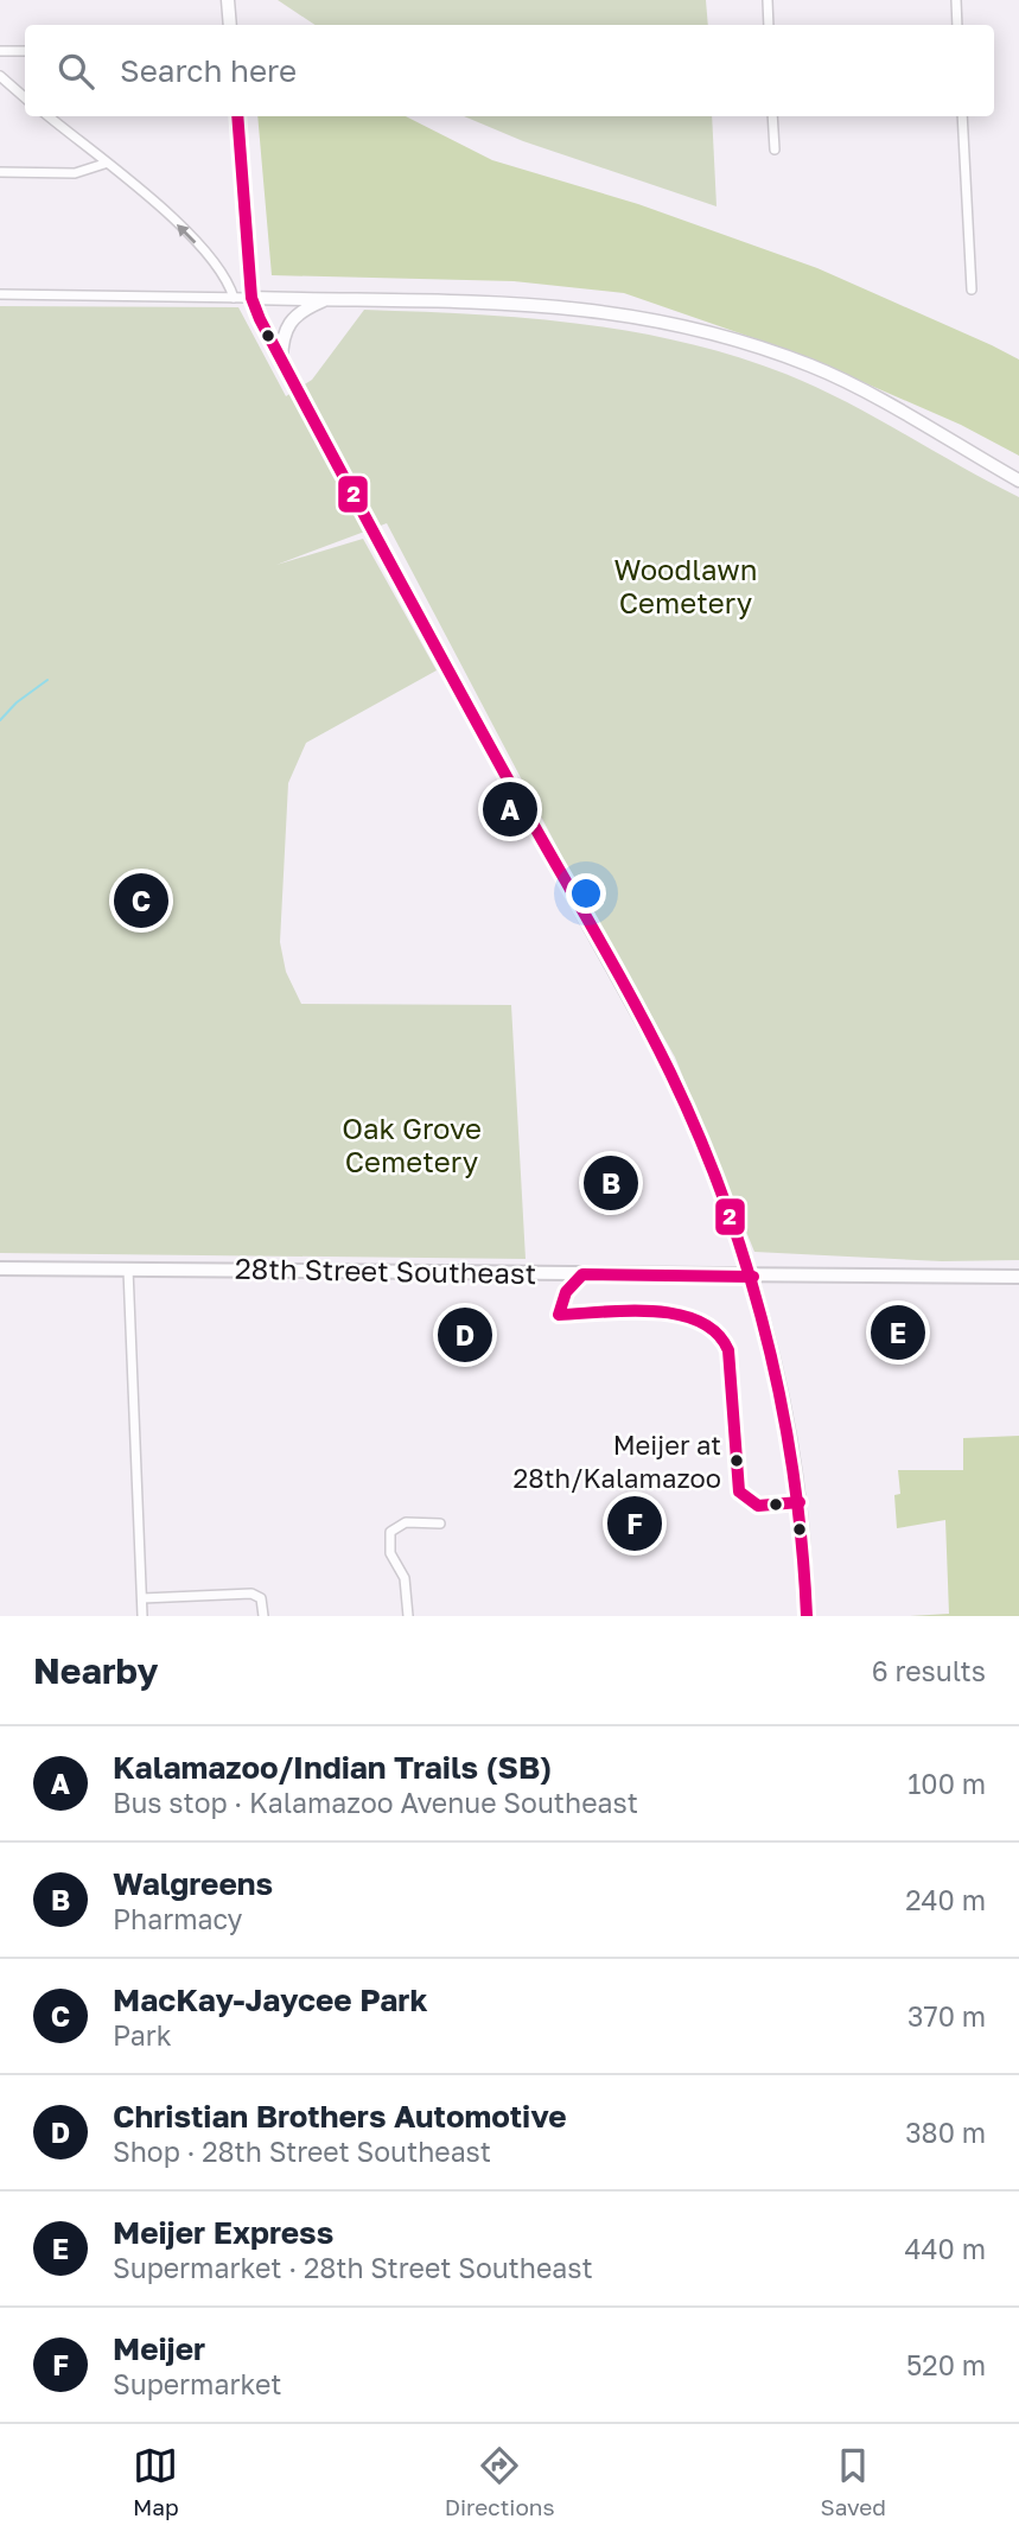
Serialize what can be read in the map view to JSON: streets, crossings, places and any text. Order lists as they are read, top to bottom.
{
  "streets": {
    "main road": ["28th Street Southeast"]
  },
  "parks": ["Woodlawn Cemetery", "Oak Grove Cemetery"],
  "places": ["Meijer at 28th/Kalamazoo"],
  "lines": ["transit line 2"],
  "page": {
    "search": "Search here",
    "pins": [
      "A",
      "C",
      "B",
      "E",
      "D",
      "F"
    ],
    "heading": ["Nearby", "6 results"],
    "list": [
      {
        "mark": "A",
        "name": "Kalamazoo/Indian Trails (SB)",
        "note": "Bus stop · Kalamazoo Avenue Southeast",
        "value": "100 m"
      },
      {
        "mark": "B",
        "name": "Walgreens",
        "note": "Pharmacy",
        "value": "240 m"
      },
      {
        "mark": "C",
        "name": "MacKay-Jaycee Park",
        "note": "Park",
        "value": "370 m"
      },
      {
        "mark": "D",
        "name": "Christian Brothers Automotive",
        "note": "Shop · 28th Street Southeast",
        "value": "380 m"
      },
      {
        "mark": "E",
        "name": "Meijer Express",
        "note": "Supermarket · 28th Street Southeast",
        "value": "440 m"
      },
      {
        "mark": "F",
        "name": "Meijer",
        "note": "Supermarket",
        "value": "520 m"
      }
    ],
    "nav": ["Map", "Directions", "Saved"]
  }
}
